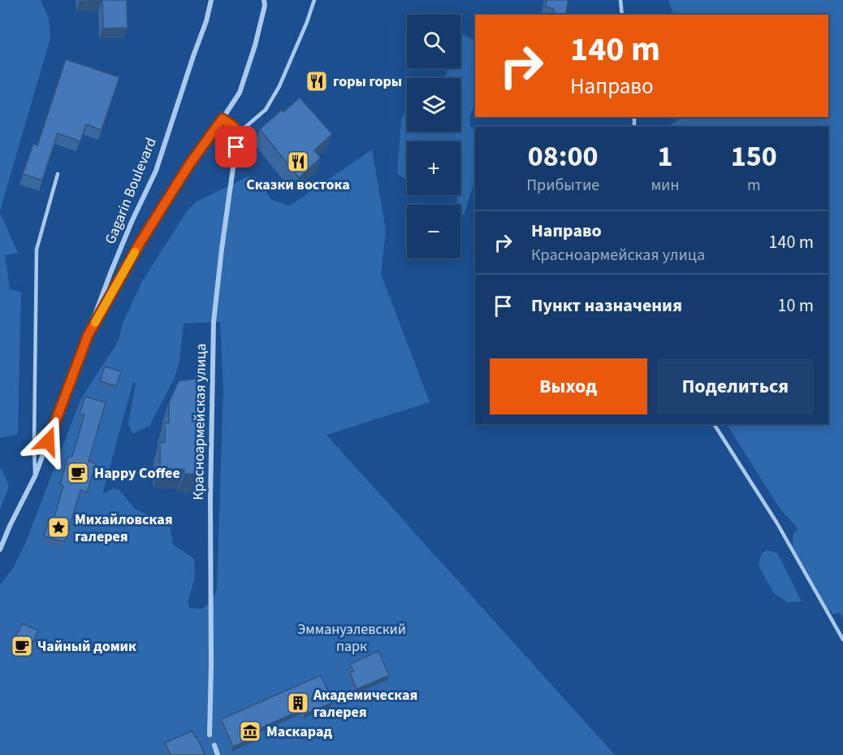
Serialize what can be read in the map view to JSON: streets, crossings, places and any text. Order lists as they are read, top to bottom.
{
  "streets": {
    "street": ["Gagarin Boulevard", "Красноармейская улица"]
  },
  "parks": ["Эммануэлевский парк"],
  "places": {
    "restaurant": ["горы горы", "Сказки востока"],
    "cafe": ["Happy Coffee", "Чайный домик"],
    "place": ["Михайловская галерея"],
    "building": ["Академическая галерея"],
    "museum": ["Маскарад"]
  },
  "page": {
    "map_buttons": ["+", "−"],
    "turn": ["140 m", "Направо"],
    "eta": [
      "08:00",
      "Прибытие",
      "1",
      "мин",
      "150",
      "m"
    ],
    "list": [
      {
        "name": "Направо",
        "note": "Красноармейская улица",
        "value": "140 m"
      },
      {
        "name": "Пункт назначения",
        "value": "10 m"
      }
    ],
    "buttons": ["Выход", "Поделиться"]
  }
}
